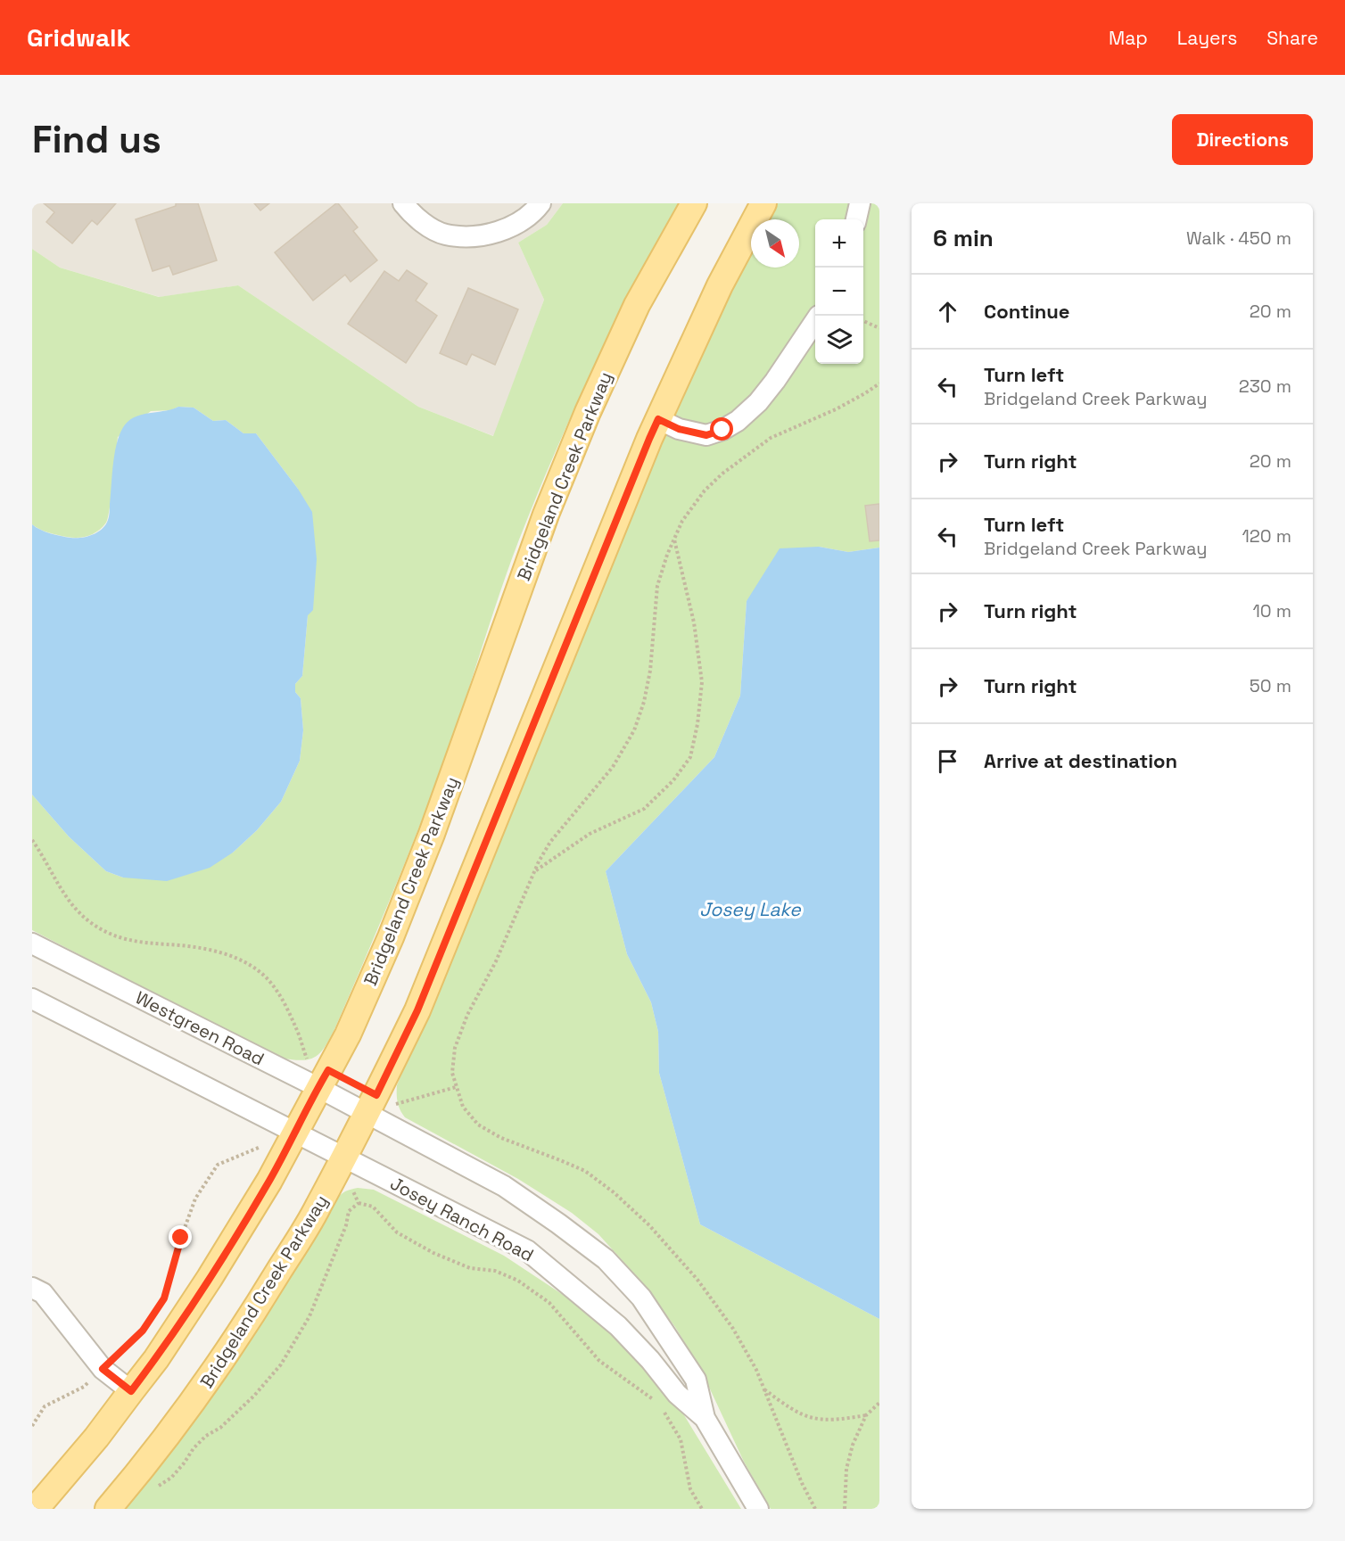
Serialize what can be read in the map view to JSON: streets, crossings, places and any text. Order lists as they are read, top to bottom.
{
  "streets": {
    "main road": ["Bridgeland Creek Parkway"],
    "street": ["Westgreen Road", "Josey Ranch Road"]
  },
  "crossings": [
    ["Bridgeland Creek Parkway", "Westgreen Road"],
    ["Bridgeland Creek Parkway", "Josey Ranch Road"],
    ["Westgreen Road", "Josey Ranch Road"]
  ],
  "water": ["Josey Lake"],
  "north": "bottom right",
  "page": {
    "header": "Gridwalk",
    "nav": ["Map", "Layers", "Share"],
    "buttons": "Directions",
    "title": "Find us",
    "heading": ["6 min", "Walk · 450 m"],
    "map_buttons": ["+", "−"],
    "list": [
      ["Continue", "20 m"],
      ["Turn left", "Bridgeland Creek Parkway", "230 m"],
      ["Turn right", "20 m"],
      ["Turn left", "Bridgeland Creek Parkway", "120 m"],
      ["Turn right", "10 m"],
      ["Turn right", "50 m"],
      "Arrive at destination"
    ]
  }
}
